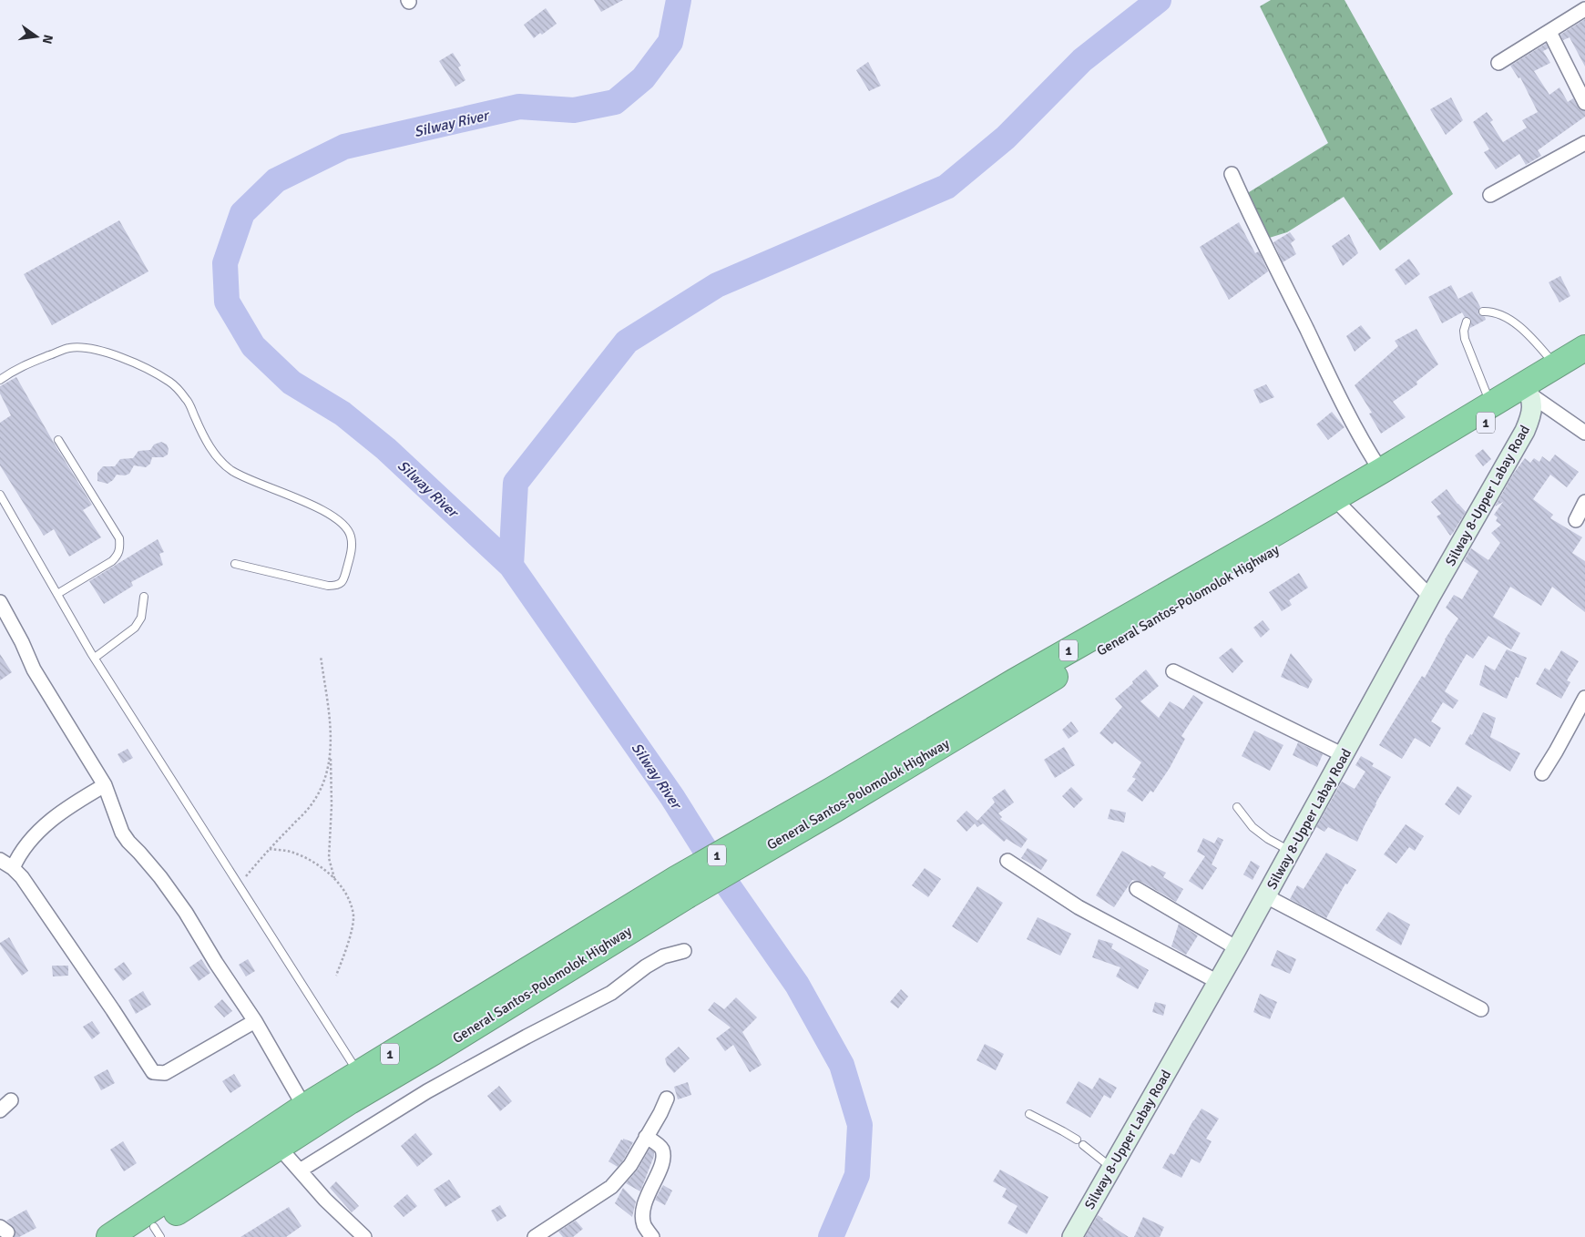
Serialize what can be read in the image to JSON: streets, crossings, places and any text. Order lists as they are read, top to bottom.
{
  "streets": {
    "highway": ["1", "General Santos-Polomolok Highway"],
    "main road": ["Silway 8-Upper Labay Road"]
  },
  "crossings": [
    ["1", "Silway 8-Upper Labay Road"],
    ["1", "General Santos-Polomolok Highway"],
    ["Silway 8-Upper Labay Road", "General Santos-Polomolok Highway"]
  ],
  "water": ["Silway River"],
  "north": "right"
}
